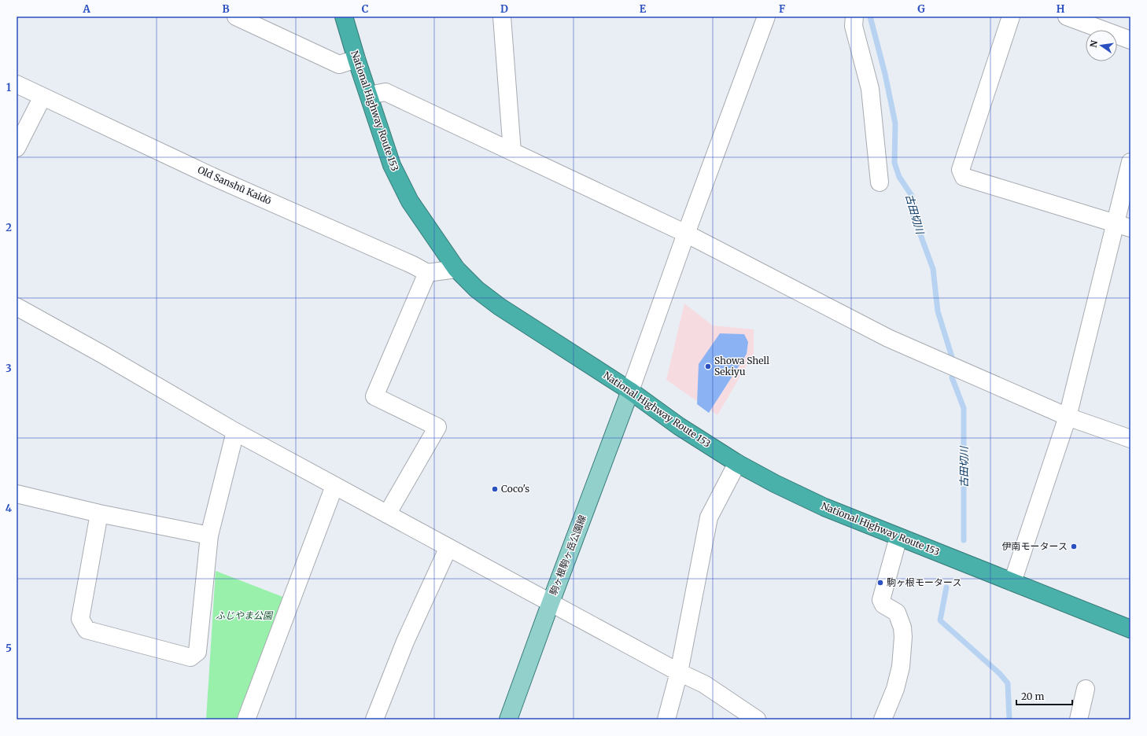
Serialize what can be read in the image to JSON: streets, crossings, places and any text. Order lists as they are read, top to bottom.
{
  "streets": {
    "highway": ["National Highway Route 153"],
    "main road": ["駒ヶ根駒ヶ岳公園線"],
    "street": ["Old Sanshū Kaidō"]
  },
  "crossings": [
    ["National Highway Route 153", "駒ヶ根駒ヶ岳公園線"]
  ],
  "water": ["古田切川"],
  "parks": ["ふじやま公園"],
  "places": [
    "Showa Shell Sekiyu",
    "Coco's",
    "伊南モータース",
    "駒ヶ根モータース"
  ],
  "scale_bar": "20 m",
  "north": "left",
  "grid": {
    "columns": [
      "A",
      "B",
      "C",
      "D",
      "E",
      "F",
      "G",
      "H"
    ],
    "rows": [
      "1",
      "2",
      "3",
      "4",
      "5"
    ]
  }
}
